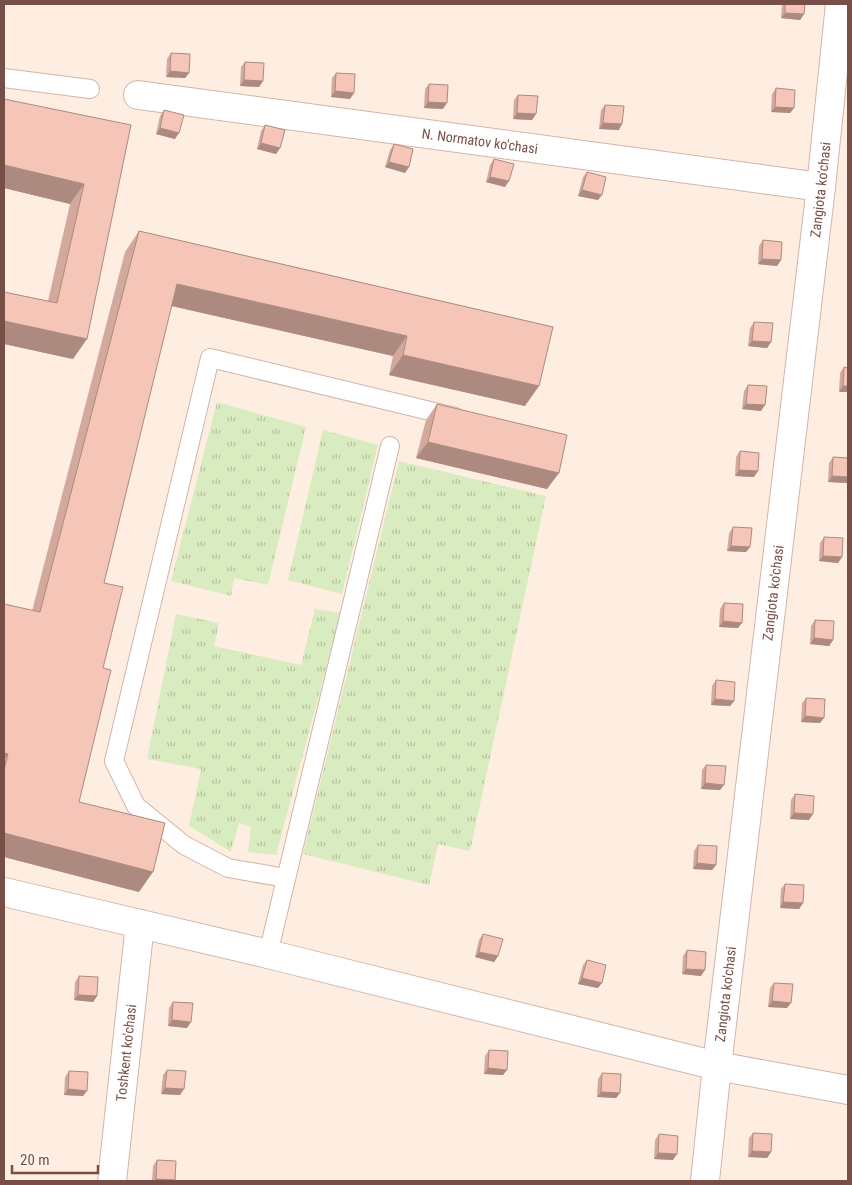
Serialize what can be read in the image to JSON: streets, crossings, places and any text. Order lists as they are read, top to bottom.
{
  "streets": {
    "street": ["N. Normatov ko'chasi", "Zangiota ko'chasi", "Toshkent ko'chasi"]
  },
  "crossings": [
    ["N. Normatov ko'chasi", "Zangiota ko'chasi"]
  ],
  "scale_bar": "20 m"
}
